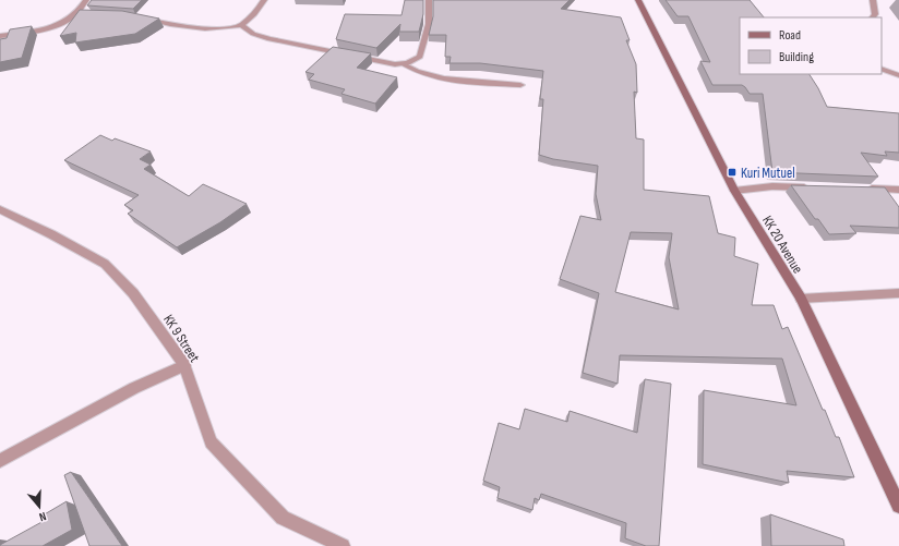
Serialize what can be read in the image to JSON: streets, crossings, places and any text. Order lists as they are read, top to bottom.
{
  "streets": {
    "main road": ["KK 20 Avenue"],
    "street": ["KK 9 Street"]
  },
  "places": {
    "transit": ["Kuri Mutuel"]
  },
  "legend": ["Road", "Building"],
  "north": "bottom"
}
